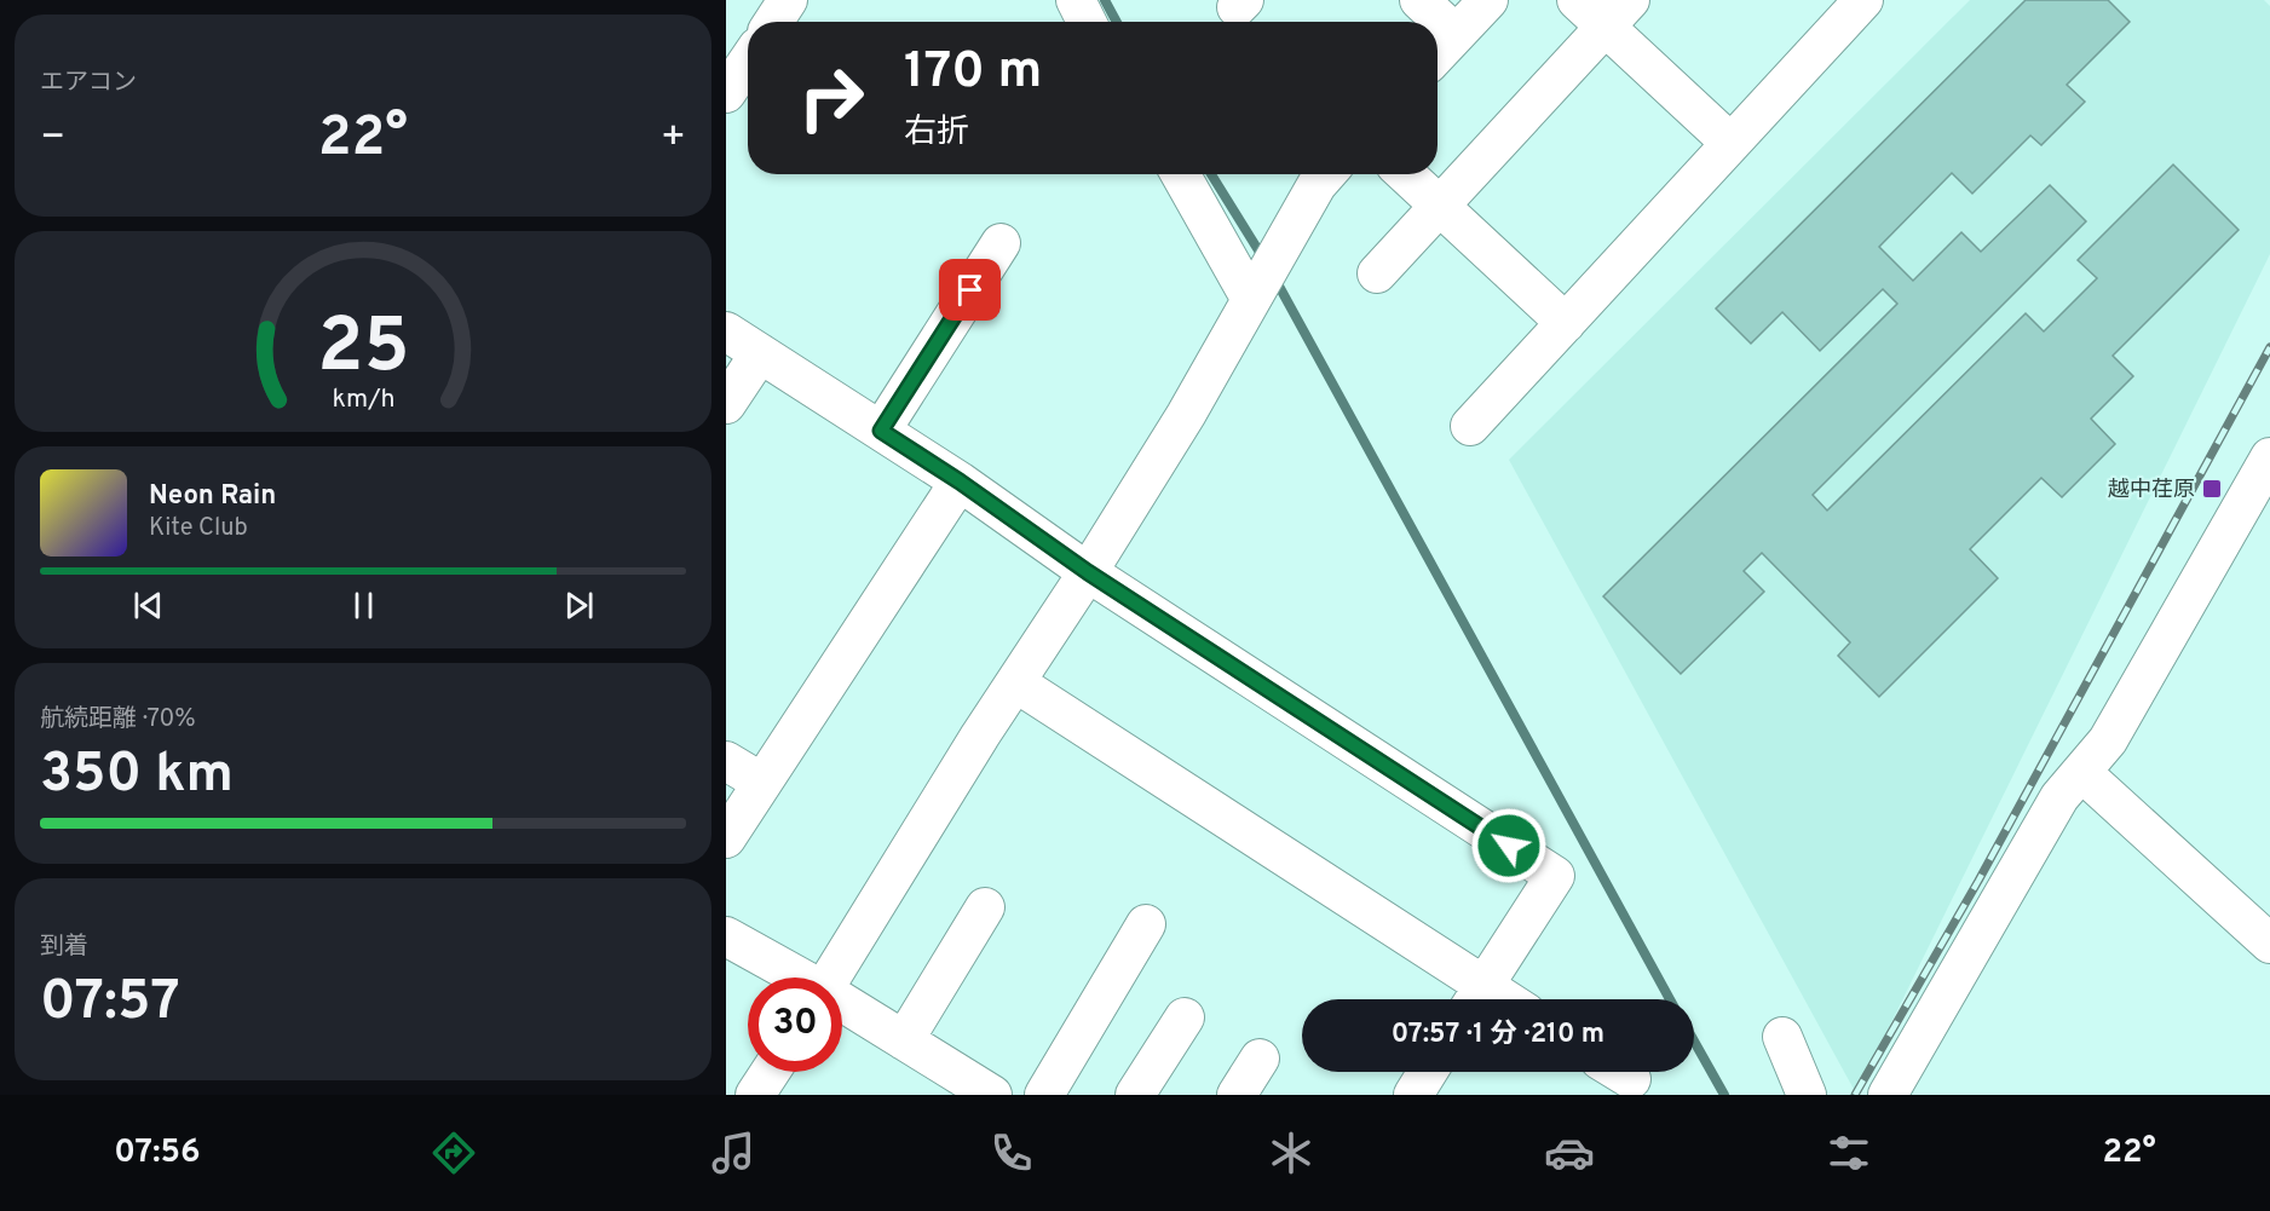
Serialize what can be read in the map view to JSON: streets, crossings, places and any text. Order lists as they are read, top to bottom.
{
  "places": {
    "transit": ["越中荏原"]
  },
  "page": {
    "tile": [
      "エアコン",
      ["航続距離 · 70%", "350 km"],
      ["到着", "07:57"]
    ],
    "turn": ["170 m", "右折"],
    "heat": ["−", "22°", "+"],
    "song": ["Neon Rain", "Kite Club"],
    "limit": "30",
    "trip": "07:57 · 1 分 · 210 m",
    "tabs": ["07:56", "22°"],
    "gauge": ["25", "km/h"]
  }
}
